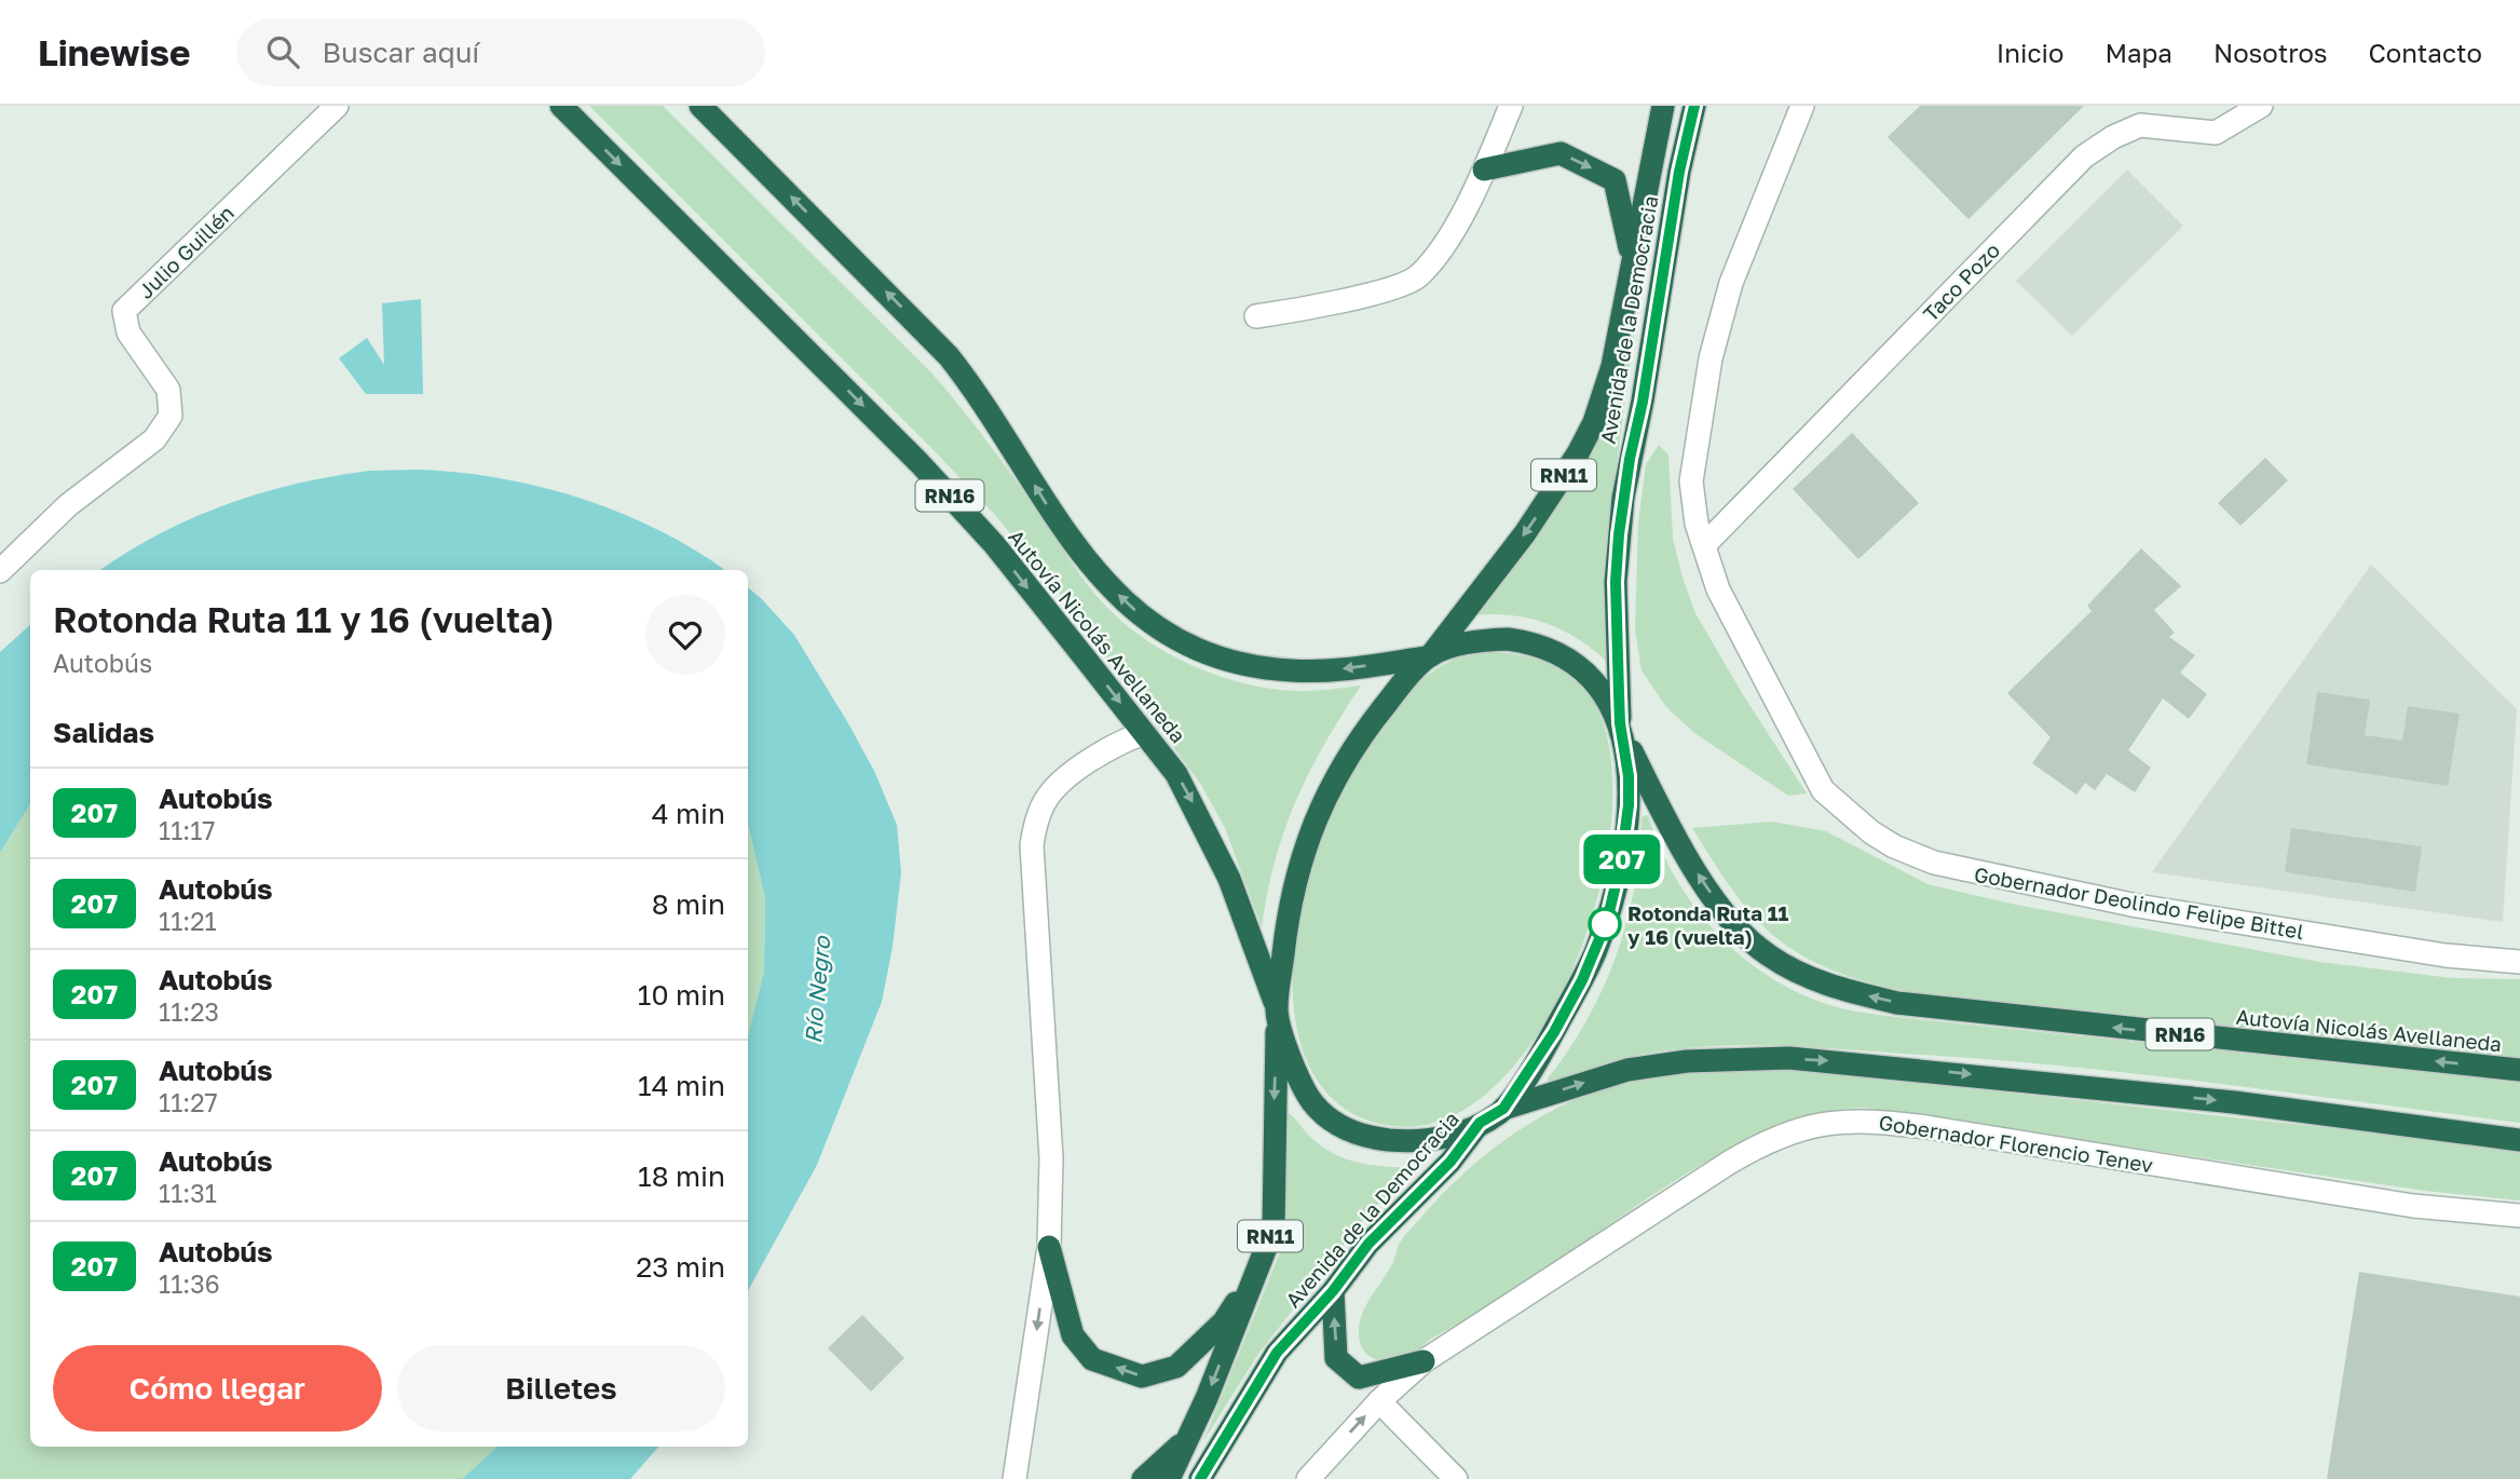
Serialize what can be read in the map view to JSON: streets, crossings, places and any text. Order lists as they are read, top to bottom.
{
  "streets": {
    "highway": [
      "Avenida de la Democracia",
      "RN11",
      "RN16",
      "Autovía Nicolás Avellaneda"
    ],
    "street": [
      "Julio Guillén",
      "Taco Pozo",
      "Gobernador Deolindo Felipe Bittel",
      "Gobernador Florencio Tenev"
    ]
  },
  "crossings": [
    ["Taco Pozo", "Gobernador Deolindo Felipe Bittel"],
    ["Avenida de la Democracia", "RN11"],
    ["Avenida de la Democracia", "Autovía Nicolás Avellaneda"],
    ["RN11", "Autovía Nicolás Avellaneda"]
  ],
  "water": ["Río Negro"],
  "places": ["Rotonda Ruta 11 y 16 (vuelta)"],
  "lines": ["bus line 207"],
  "page": {
    "header": "Linewise",
    "search": "Buscar aquí",
    "nav": [
      "Inicio",
      "Mapa",
      "Nosotros",
      "Contacto"
    ],
    "on_map": "207",
    "heading": [
      ["Rotonda Ruta 11 y 16 (vuelta)", "Autobús"],
      "Salidas"
    ],
    "list": [
      {
        "mark": "207",
        "name": "Autobús",
        "note": "11:17",
        "value": "4 min"
      },
      {
        "mark": "207",
        "name": "Autobús",
        "note": "11:21",
        "value": "8 min"
      },
      {
        "mark": "207",
        "name": "Autobús",
        "note": "11:23",
        "value": "10 min"
      },
      {
        "mark": "207",
        "name": "Autobús",
        "note": "11:27",
        "value": "14 min"
      },
      {
        "mark": "207",
        "name": "Autobús",
        "note": "11:31",
        "value": "18 min"
      },
      {
        "mark": "207",
        "name": "Autobús",
        "note": "11:36",
        "value": "23 min"
      }
    ],
    "buttons": ["Cómo llegar", "Billetes"]
  }
}
